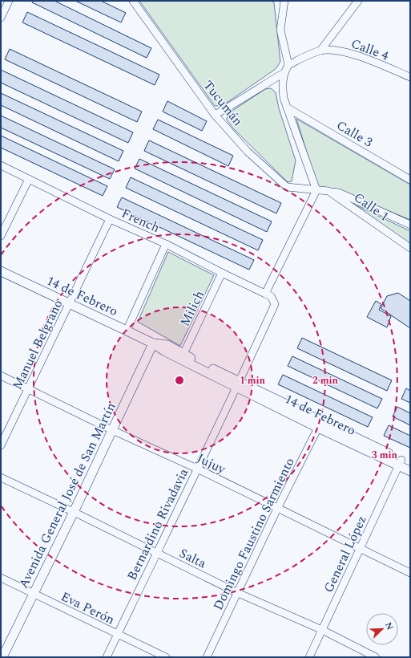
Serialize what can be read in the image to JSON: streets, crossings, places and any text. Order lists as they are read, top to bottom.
{
  "streets": {
    "main road": ["14 de Febrero", "Avenida General José de San Martín"],
    "street": [
      "Calle 4",
      "Tucumán",
      "Calle 3",
      "Calle 1",
      "French",
      "Milich",
      "Manuel Belgrano",
      "Jujuy",
      "Bernardino Rivadavia",
      "Domingo Faustino Sarmiento",
      "General López",
      "Salta",
      "Eva Perón"
    ]
  },
  "crossings": [
    ["Tucumán", "Bernardino Rivadavia"],
    ["French", "Milich"],
    ["French", "Manuel Belgrano"],
    ["French", "Bernardino Rivadavia"],
    ["14 de Febrero", "Milich"],
    ["14 de Febrero", "Manuel Belgrano"],
    ["14 de Febrero", "Avenida General José de San Martín"],
    ["14 de Febrero", "Bernardino Rivadavia"],
    ["14 de Febrero", "Domingo Faustino Sarmiento"],
    ["14 de Febrero", "General López"],
    ["Manuel Belgrano", "Jujuy"],
    ["Jujuy", "Avenida General José de San Martín"],
    ["Jujuy", "Bernardino Rivadavia"],
    ["Jujuy", "Domingo Faustino Sarmiento"],
    ["Jujuy", "General López"],
    ["Avenida General José de San Martín", "Salta"],
    ["Avenida General José de San Martín", "Eva Perón"],
    ["Bernardino Rivadavia", "Salta"],
    ["Bernardino Rivadavia", "Eva Perón"],
    ["Domingo Faustino Sarmiento", "Salta"],
    ["General López", "Salta"]
  ],
  "north": "top right",
  "rings": ["1 min", "2 min", "3 min"]
}
